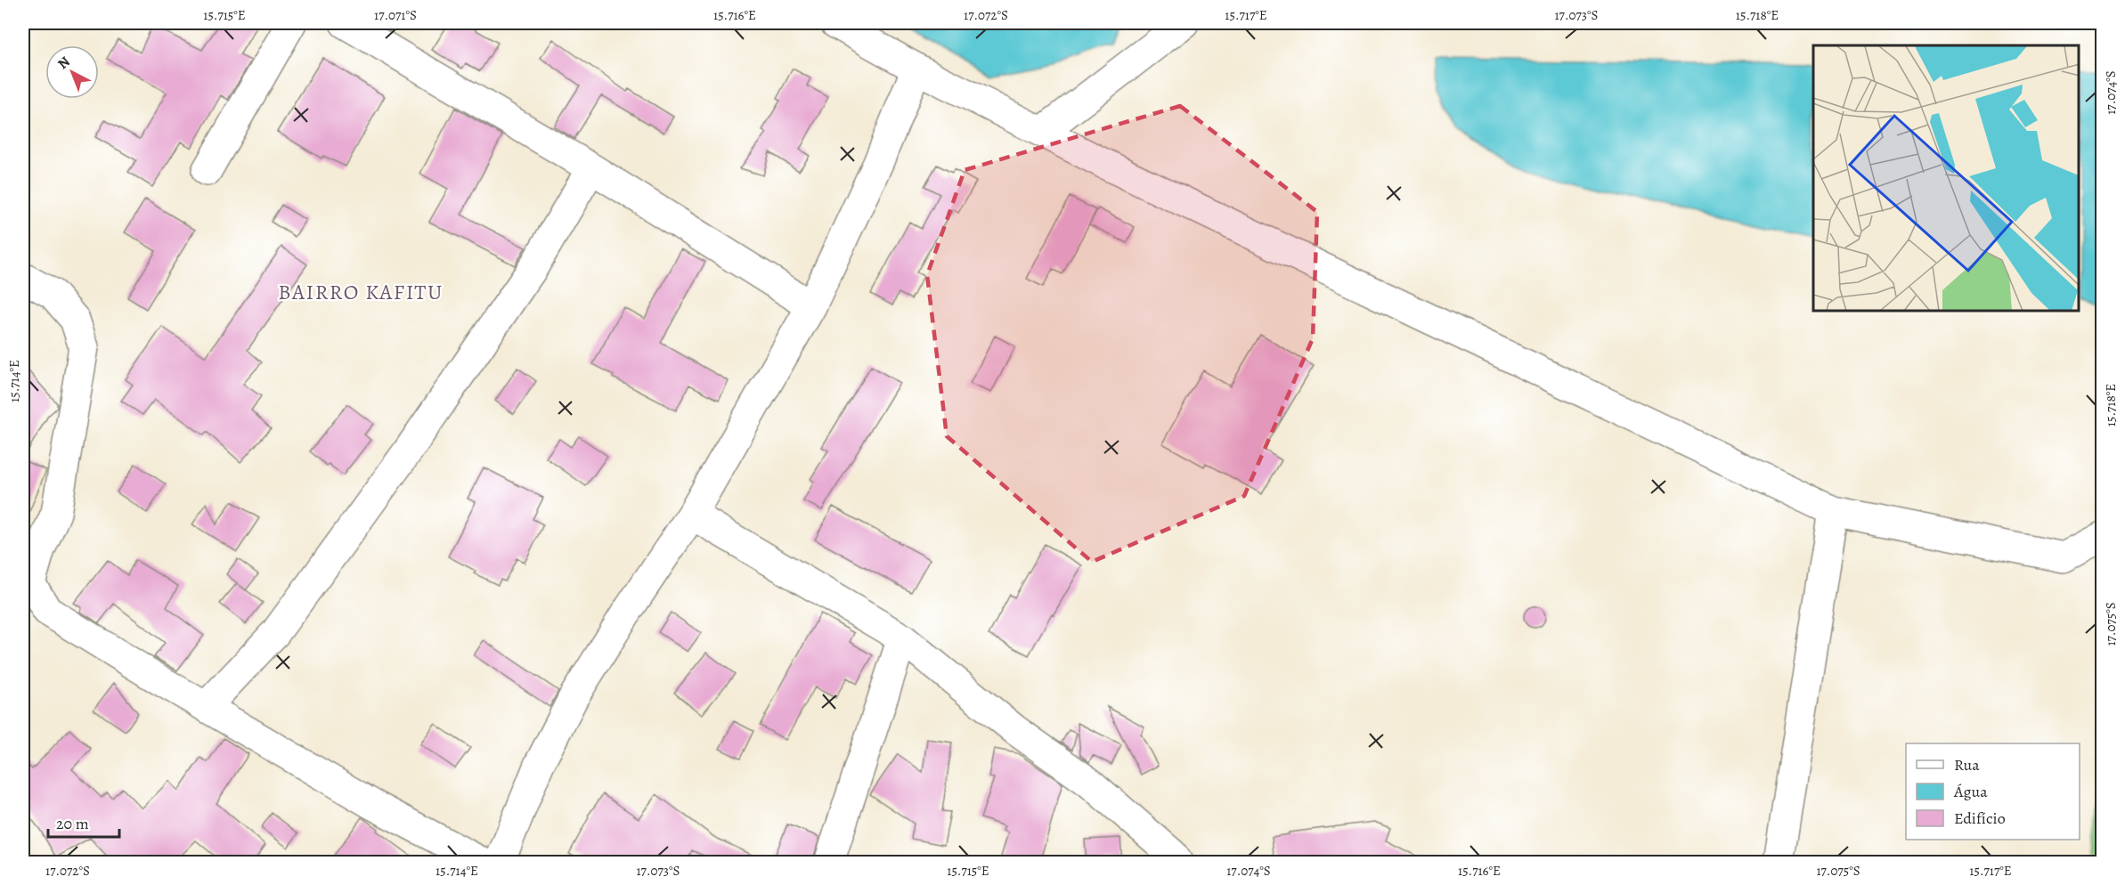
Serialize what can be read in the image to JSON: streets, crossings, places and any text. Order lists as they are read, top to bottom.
{
  "districts": ["BAIRRO KAFITU"],
  "legend": ["Rua", "Água", "Edifício"],
  "scale_bar": "20 m",
  "north": "top left",
  "coordinates": [
    "15.715°E",
    "17.071°S",
    "15.716°E",
    "17.072°S",
    "15.717°E",
    "17.073°S",
    "15.718°E",
    "17.074°S",
    "15.714°E",
    "17.075°S"
  ]
}
